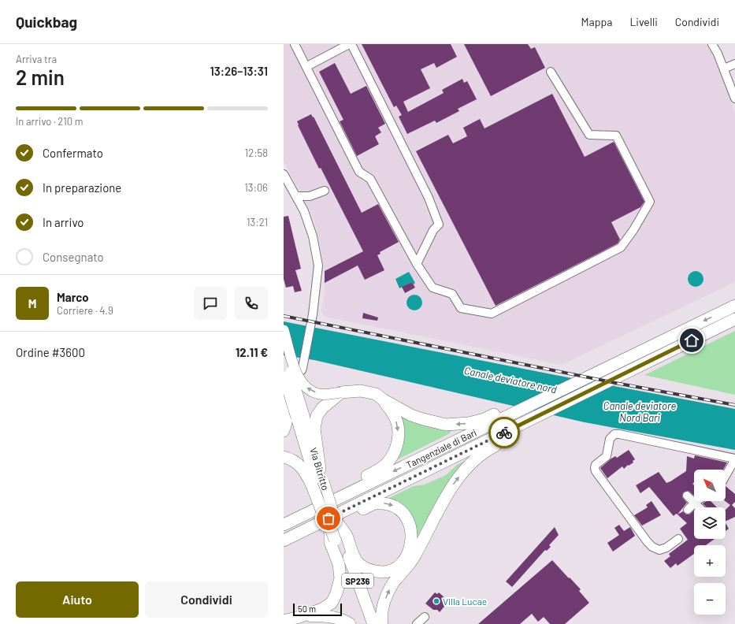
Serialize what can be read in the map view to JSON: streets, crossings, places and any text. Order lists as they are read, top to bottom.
{
  "streets": {
    "highway": ["Tangenziale di Bari", "SP236"],
    "main road": ["Via Bitritto"]
  },
  "crossings": [
    ["Tangenziale di Bari", "SP236"]
  ],
  "water": ["Canale deviatore nord", "Canale deviatore Nord Bari"],
  "places": ["Villa Lucae"],
  "scale_bar": "50 m",
  "north": "top left",
  "page": {
    "header": "Quickbag",
    "nav": ["Mappa", "Livelli", "Condividi"],
    "heading": ["2 min", "Arriva tra", "13:26–13:31"],
    "panel": [
      "Marco",
      "Corriere · 4.9",
      "Ordine #3600",
      "12.11 €"
    ],
    "bar": "In arrivo · 210 m",
    "list": [
      ["Confermato", "12:58"],
      ["In preparazione", "13:06"],
      ["In arrivo", "13:21"],
      "Consegnato"
    ],
    "round": "M",
    "map_buttons": ["+", "−"],
    "buttons": ["Aiuto", "Condividi"],
    "scale": "50 m"
  }
}
